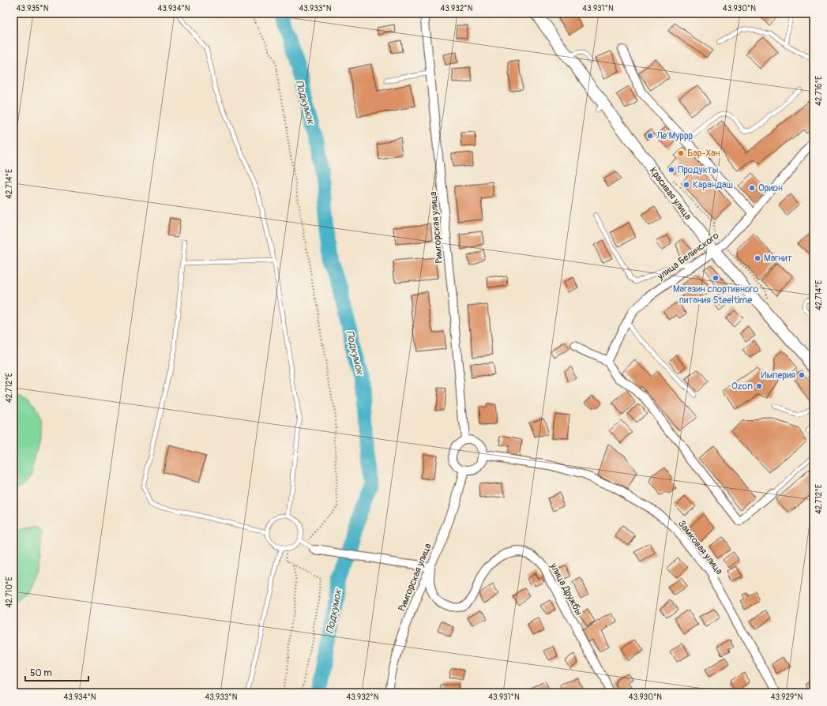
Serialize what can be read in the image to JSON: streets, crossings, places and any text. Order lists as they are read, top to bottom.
{
  "streets": {
    "main road": ["Красивая улица"],
    "street": [
      "Римгорская улица",
      "улица Белинского",
      "Замковая улица",
      "улица Дружбы"
    ]
  },
  "crossings": [
    ["Красивая улица", "улица Белинского"],
    ["Римгорская улица", "Замковая улица"],
    ["Римгорская улица", "улица Дружбы"]
  ],
  "water": ["Подкумок"],
  "places": [
    "Ле'Муррр",
    "Бар-Хан",
    "Продукты",
    "Карандаш",
    "Орион",
    "Магнит",
    "Магазин спортивного питания Steeltime",
    "Империя",
    "Ozon"
  ],
  "scale_bar": "50 m",
  "coordinates": [
    "43.935°N",
    "43.934°N",
    "43.933°N",
    "43.932°N",
    "43.931°N",
    "43.930°N",
    "42.716°E",
    "42.714°E",
    "42.712°E",
    "42.710°E",
    "43.929°N"
  ]
}
